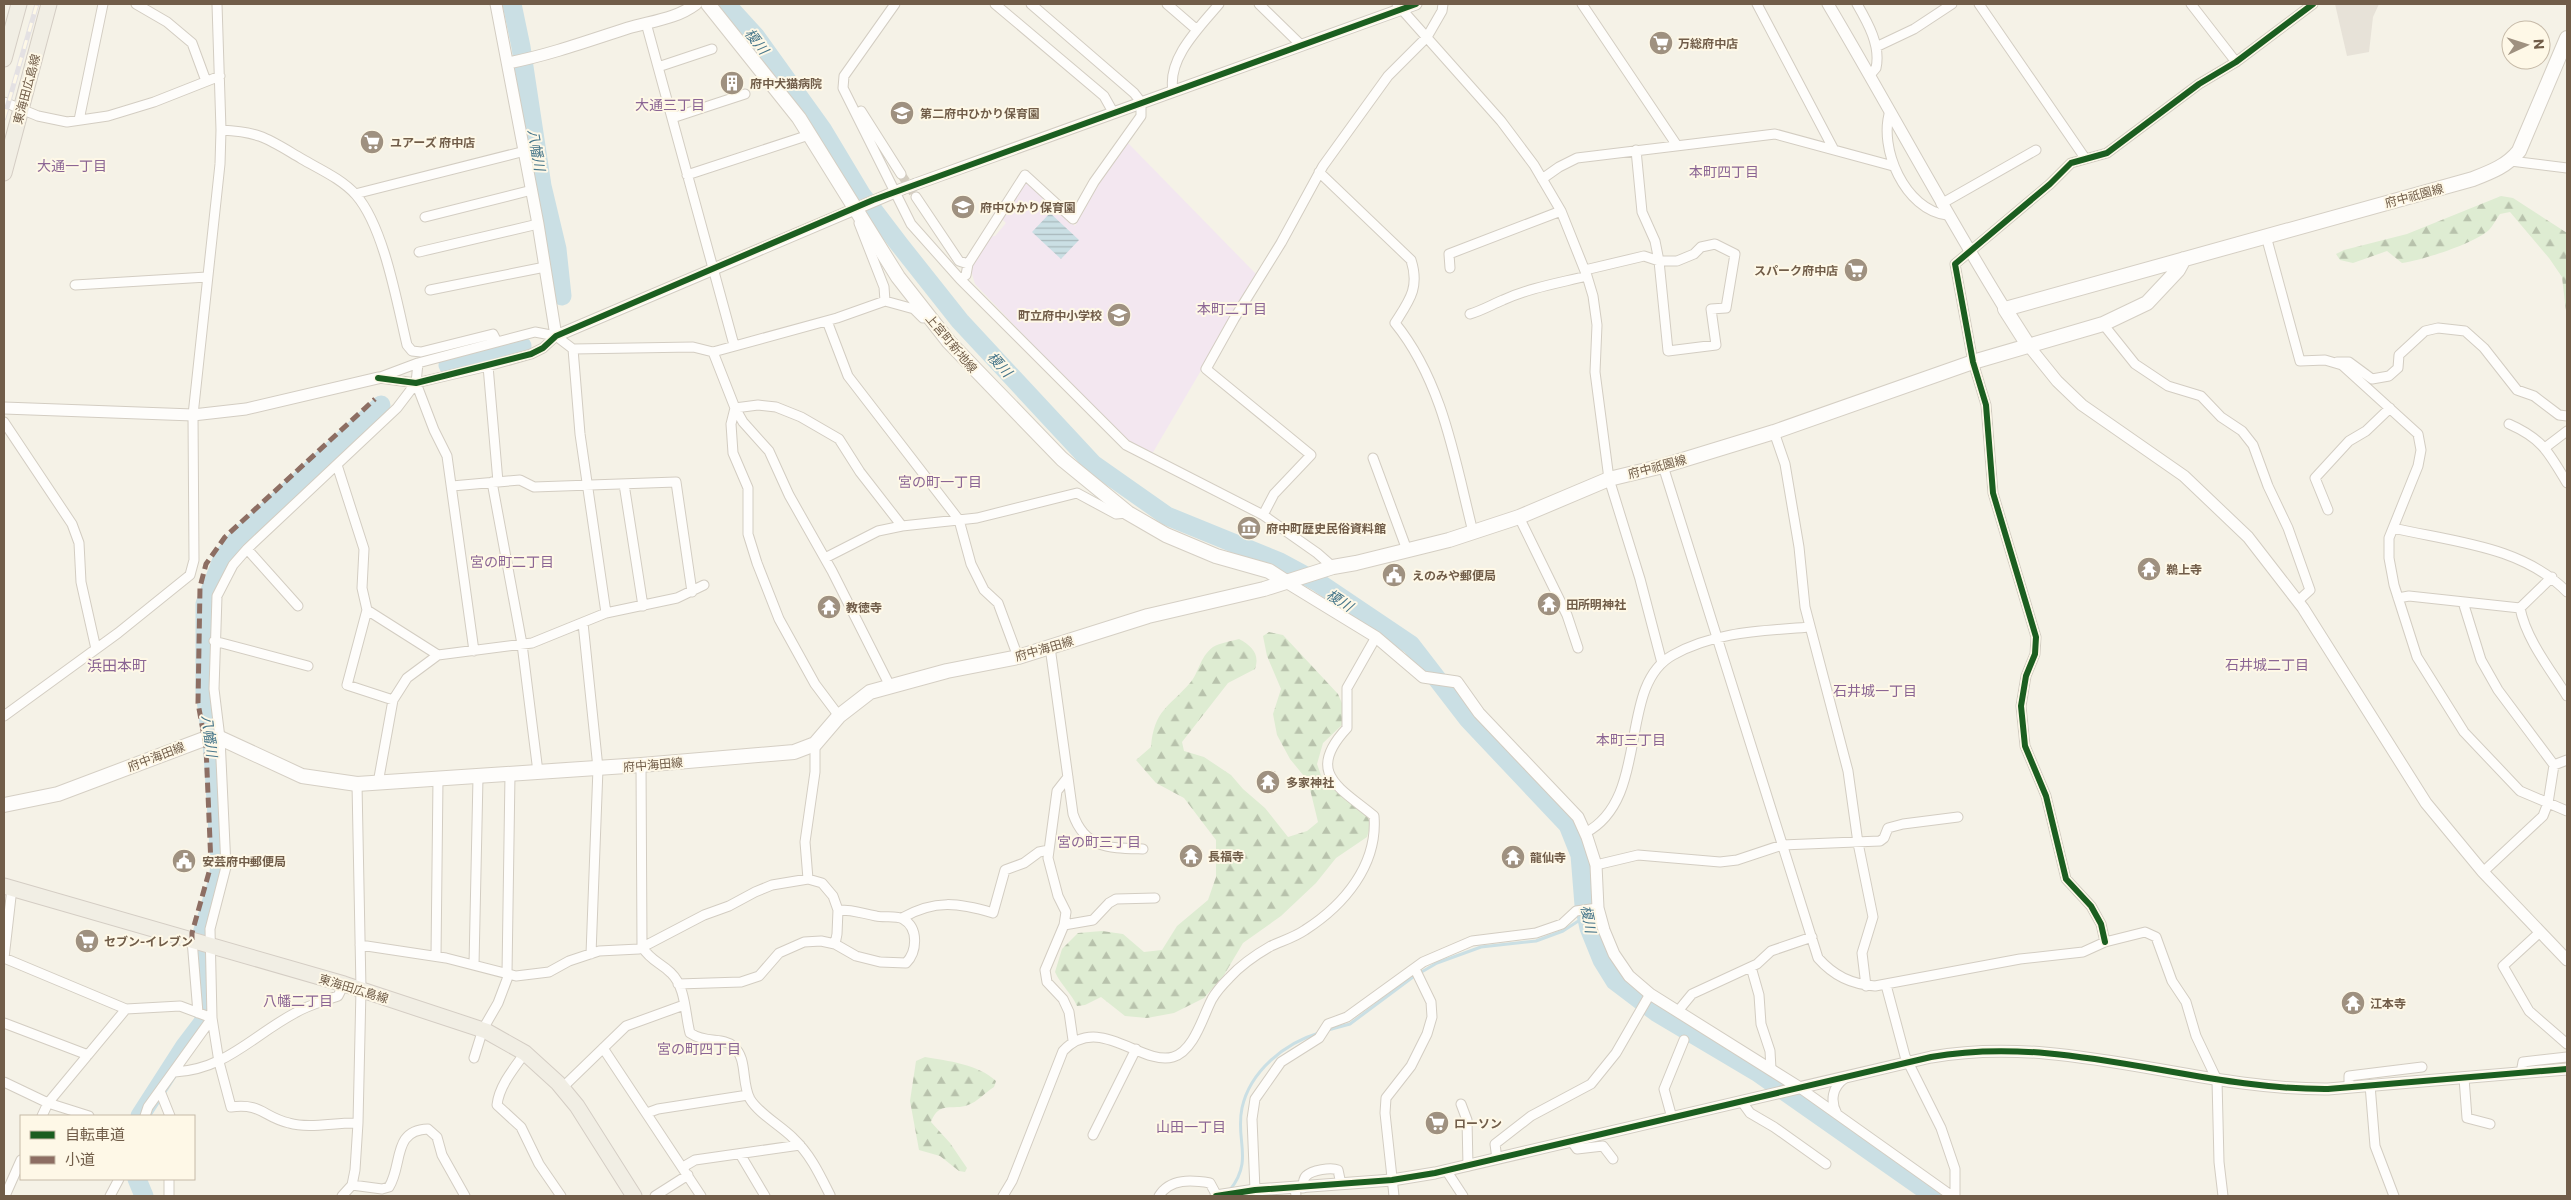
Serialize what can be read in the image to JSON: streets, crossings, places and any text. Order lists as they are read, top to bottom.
{
  "streets": {
    "main road": [
      "東海田広島線",
      "府中祇園線",
      "上宮町新地線",
      "府中海田線"
    ]
  },
  "crossings": [
    ["府中祇園線", "上宮町新地線"],
    ["府中祇園線", "府中海田線"],
    ["上宮町新地線", "府中海田線"]
  ],
  "districts": [
    "大通三丁目",
    "大通一丁目",
    "本町四丁目",
    "本町二丁目",
    "宮の町一丁目",
    "宮の町二丁目",
    "石井城二丁目",
    "浜田本町",
    "石井城一丁目",
    "本町三丁目",
    "宮の町三丁目",
    "八幡二丁目",
    "宮の町四丁目",
    "山田一丁目"
  ],
  "water": ["榎川", "八幡川"],
  "places": {
    "supermarket": [
      "万総府中店",
      "ユアーズ 府中店",
      "スパーク府中店",
      "セブン-イレブン",
      "ローソン"
    ],
    "building": ["府中犬猫病院"],
    "school or university": ["第二府中ひかり保育園", "府中ひかり保育園", "町立府中小学校"],
    "museum": ["府中町歴史民俗資料館"],
    "temple": [
      "鵜上寺",
      "田所明神社",
      "教徳寺",
      "多家神社",
      "長福寺",
      "龍仙寺",
      "江本寺"
    ],
    "public building": ["えのみや郵便局", "安芸府中郵便局"]
  },
  "legend": ["自転車道", "小道"],
  "north": "right"
}
